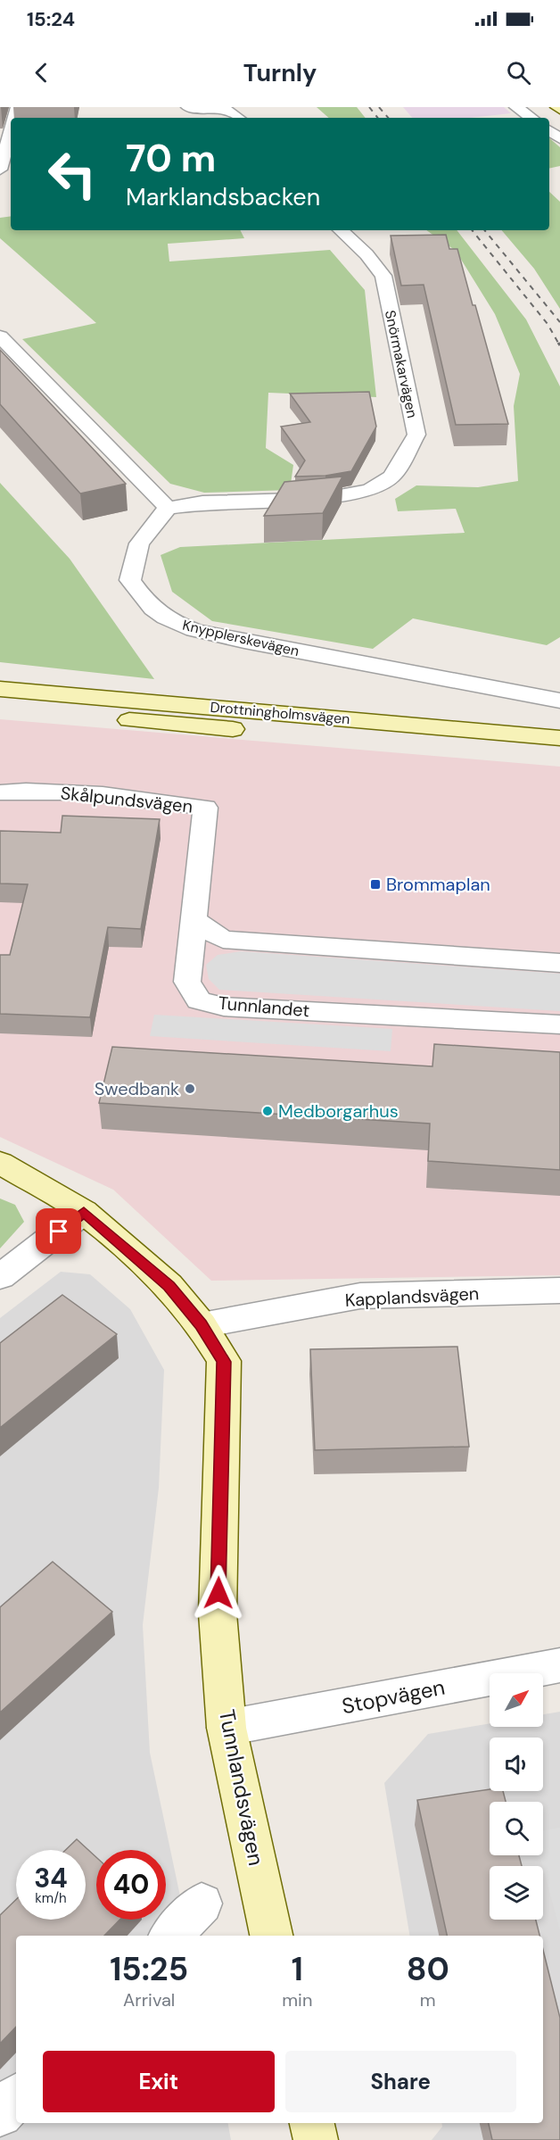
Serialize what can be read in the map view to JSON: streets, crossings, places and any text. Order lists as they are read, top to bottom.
{
  "streets": {
    "main road": ["Drottningholmsvägen", "Tunnlandsvägen"],
    "street": [
      "Snörmakarvägen",
      "Knypplerskevägen",
      "Skålpundsvägen",
      "Tunnlandet",
      "Kapplandsvägen",
      "Stopvägen"
    ]
  },
  "crossings": [
    ["Snörmakarvägen", "Knypplerskevägen"],
    ["Skålpundsvägen", "Tunnlandet"],
    ["Kapplandsvägen", "Tunnlandsvägen"],
    ["Stopvägen", "Tunnlandsvägen"]
  ],
  "places": {
    "transit": ["Brommaplan"],
    "other": ["Swedbank", "Medborgarhus"]
  },
  "north": "top right",
  "page": {
    "status": "15:24",
    "header": "Turnly",
    "turn": ["70 m", "Marklandsbacken"],
    "speed": "34 km/h",
    "limit": "40",
    "eta": [
      "15:25",
      "Arrival",
      "1",
      "min",
      "80",
      "m"
    ],
    "buttons": ["Exit", "Share"]
  }
}
